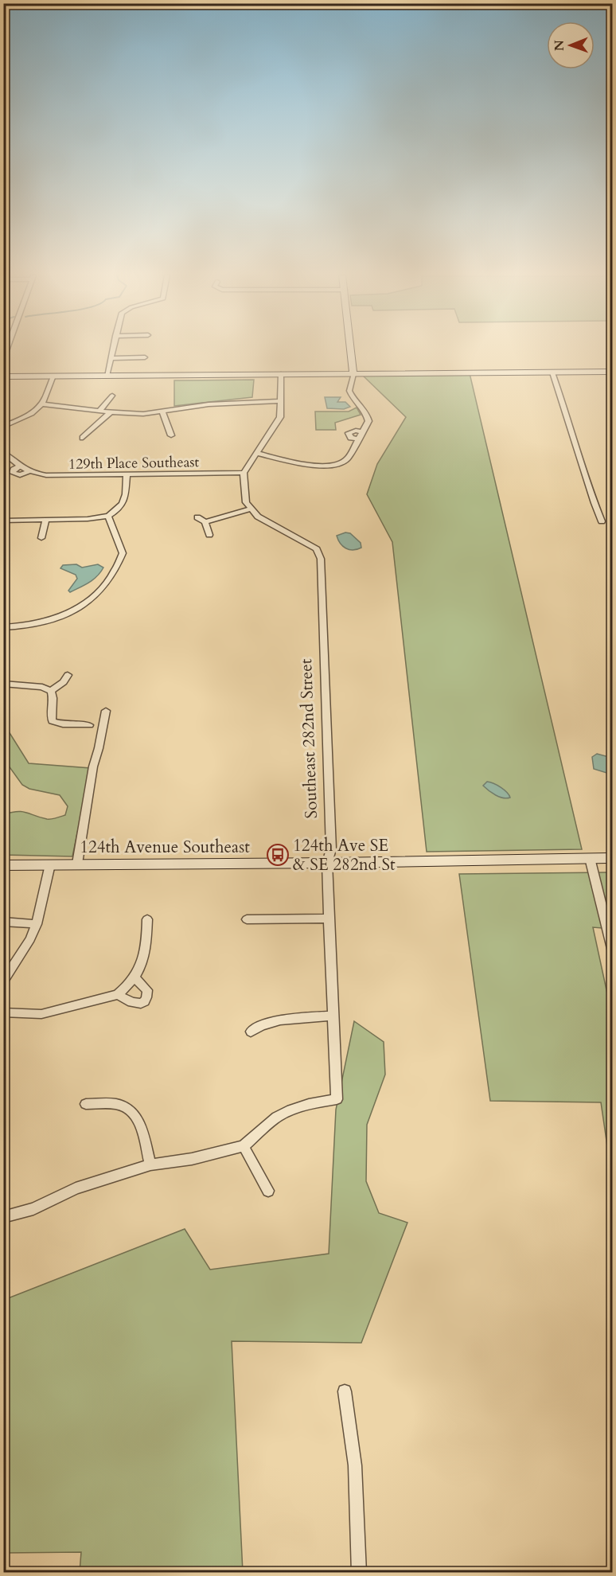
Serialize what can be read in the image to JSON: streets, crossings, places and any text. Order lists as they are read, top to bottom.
{
  "streets": {
    "street": ["129th Place Southeast", "Southeast 282nd Street", "124th Avenue Southeast"]
  },
  "crossings": [
    ["Southeast 282nd Street", "124th Avenue Southeast"]
  ],
  "places": {
    "bus stop": ["124th Ave SE & SE 282nd St"]
  },
  "north": "left"
}
